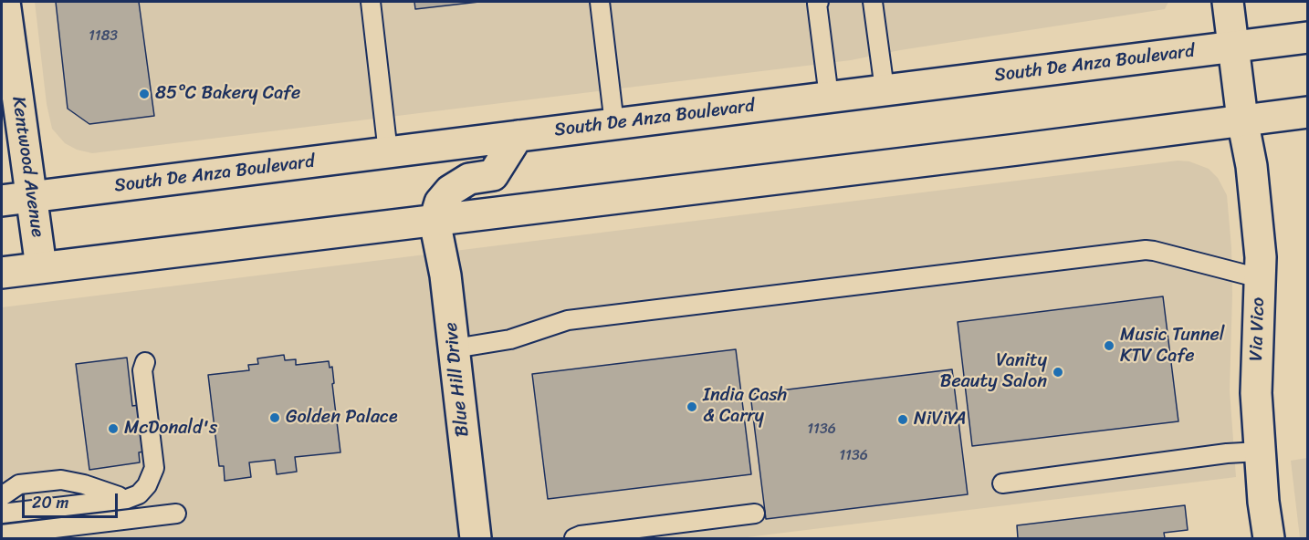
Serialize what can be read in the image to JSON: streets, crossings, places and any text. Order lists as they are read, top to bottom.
{
  "streets": {
    "main road": [
      "South De Anza Boulevard",
      "Kentwood Avenue",
      "Via Vico",
      "Blue Hill Drive"
    ]
  },
  "crossings": [
    ["South De Anza Boulevard", "Kentwood Avenue"],
    ["South De Anza Boulevard", "Via Vico"]
  ],
  "places": [
    "85°C Bakery Cafe",
    "Music Tunnel KTV Cafe",
    "Vanity Beauty Salon",
    "India Cash & Carry",
    "Golden Palace",
    "NiViYA",
    "McDonald's"
  ],
  "house_numbers": ["1183", "1136", "1136"],
  "scale_bar": "20 m"
}
